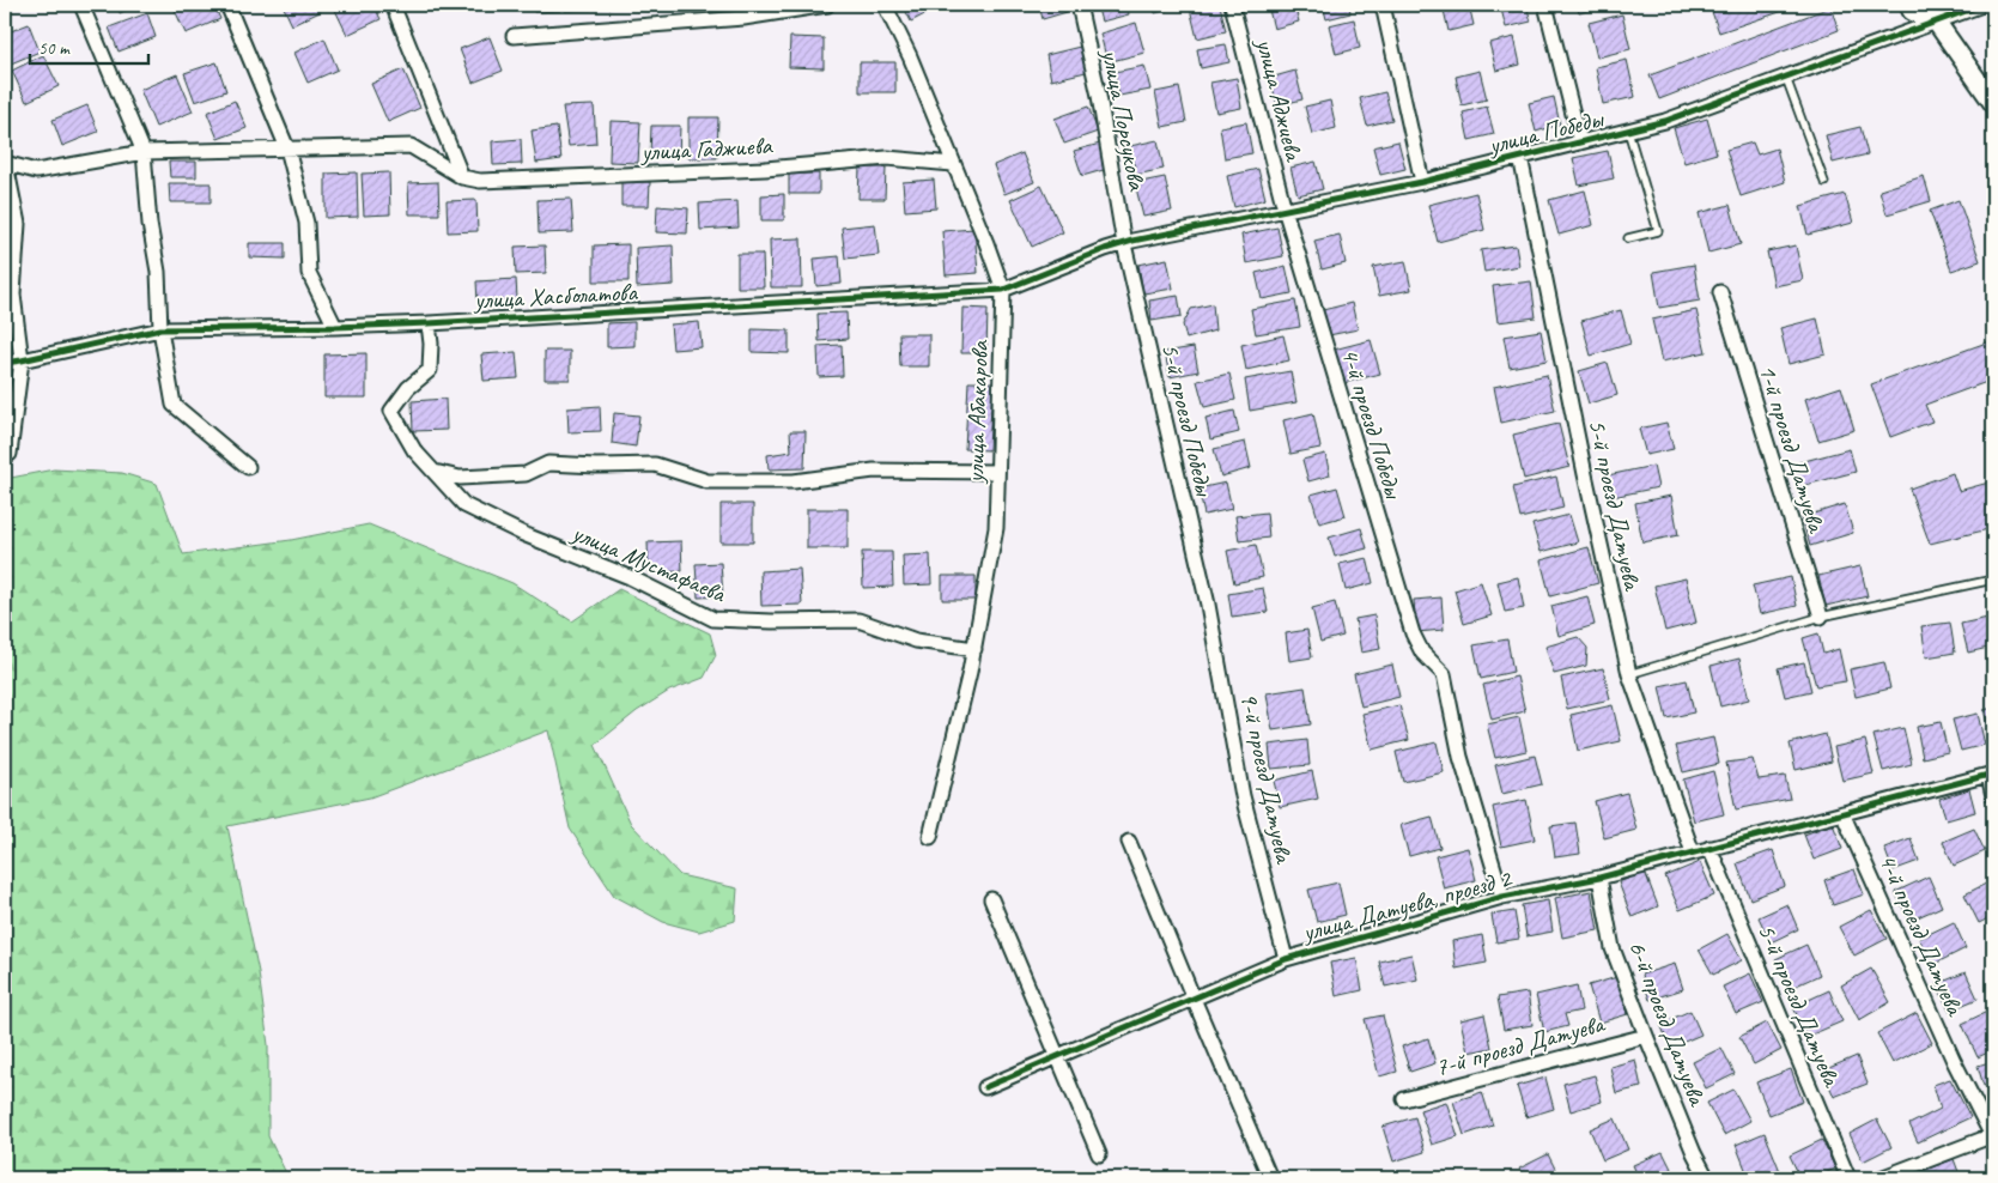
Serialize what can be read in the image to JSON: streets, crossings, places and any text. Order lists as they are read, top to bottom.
{
  "streets": {
    "street": [
      "улица Аджиева",
      "улица Порсукова",
      "улица Победы",
      "улица Гаджиева",
      "улица Хасболатова",
      "улица Абакарова",
      "5-й проезд Победы",
      "4-й проезд Победы",
      "1-й проезд Датуева",
      "5-й проезд Датуева",
      "улица Мустафаева",
      "9-й проезд Датуева",
      "улица Датуева, проезд 2",
      "4-й проезд Датуева",
      "6-й проезд Датуева",
      "7-й проезд Датуева"
    ]
  },
  "crossings": [
    ["улица Аджиева", "улица Победы"],
    ["улица Аджиева", "4-й проезд Победы"],
    ["улица Порсукова", "улица Победы"],
    ["улица Порсукова", "5-й проезд Победы"],
    ["улица Победы", "улица Хасболатова"],
    ["улица Победы", "5-й проезд Победы"],
    ["улица Победы", "4-й проезд Победы"],
    ["улица Победы", "5-й проезд Датуева"],
    ["улица Гаджиева", "улица Абакарова"],
    ["улица Хасболатова", "улица Абакарова"],
    ["улица Хасболатова", "улица Мустафаева"],
    ["улица Абакарова", "улица Мустафаева"],
    ["5-й проезд Победы", "9-й проезд Датуева"],
    ["4-й проезд Победы", "улица Датуева, проезд 2"],
    ["5-й проезд Датуева", "улица Датуева, проезд 2"],
    ["9-й проезд Датуева", "улица Датуева, проезд 2"],
    ["улица Датуева, проезд 2", "4-й проезд Датуева"],
    ["улица Датуева, проезд 2", "6-й проезд Датуева"],
    ["6-й проезд Датуева", "7-й проезд Датуева"]
  ],
  "scale_bar": "50 m"
}
